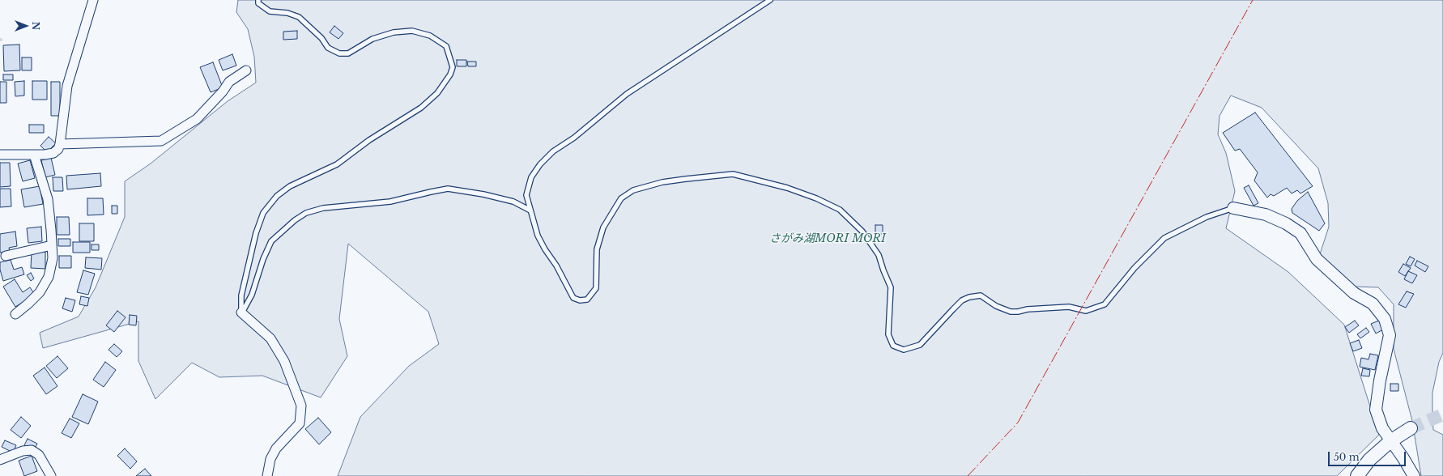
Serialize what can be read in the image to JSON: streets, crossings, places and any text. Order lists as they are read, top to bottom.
{
  "parks": ["さがみ湖MORI MORI"],
  "scale_bar": "50 m",
  "north": "right"
}
